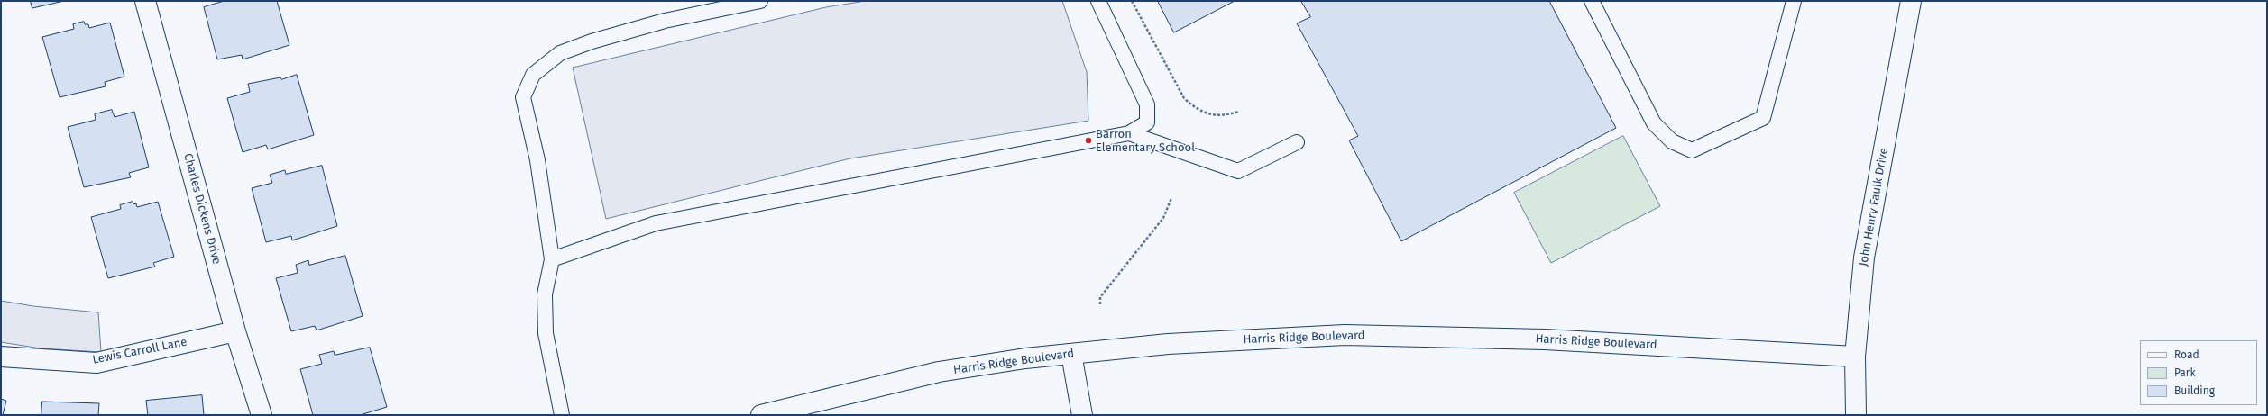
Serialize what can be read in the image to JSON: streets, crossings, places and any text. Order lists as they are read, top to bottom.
{
  "streets": {
    "street": [
      "John Henry Faulk Drive",
      "Charles Dickens Drive",
      "Harris Ridge Boulevard",
      "Lewis Carroll Lane"
    ]
  },
  "crossings": [
    ["John Henry Faulk Drive", "Harris Ridge Boulevard"],
    ["Charles Dickens Drive", "Lewis Carroll Lane"]
  ],
  "places": ["Barron Elementary School"],
  "legend": ["Road", "Park", "Building"]
}
